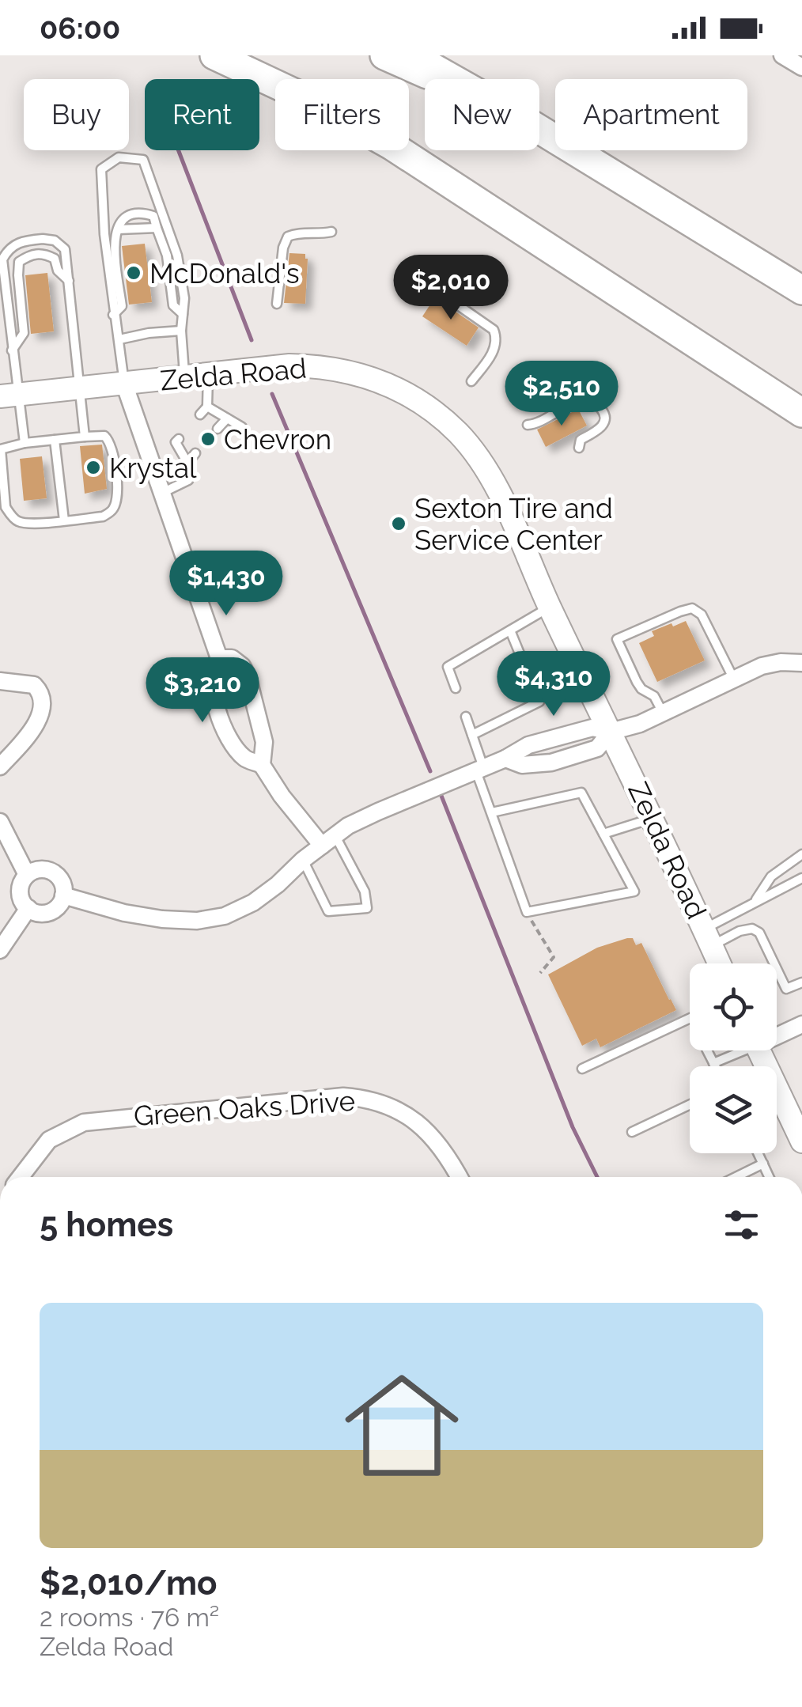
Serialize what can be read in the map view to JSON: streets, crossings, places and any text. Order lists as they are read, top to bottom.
{
  "streets": {
    "main road": ["Zelda Road"],
    "street": ["Green Oaks Drive"]
  },
  "places": [
    "McDonald's",
    "Chevron",
    "Krystal",
    "Sexton Tire and Service Center"
  ],
  "page": {
    "status": "06:00",
    "chip": [
      "Buy",
      "Rent",
      "Filters",
      "New",
      "Apartment"
    ],
    "price": [
      "$2,010",
      "$2,510",
      "$1,430",
      "$4,310",
      "$3,210"
    ],
    "heading": "5 homes",
    "list": [
      {
        "name": "$2,010/mo",
        "note": "2 rooms · 76 m² · Zelda Road"
      }
    ]
  }
}
